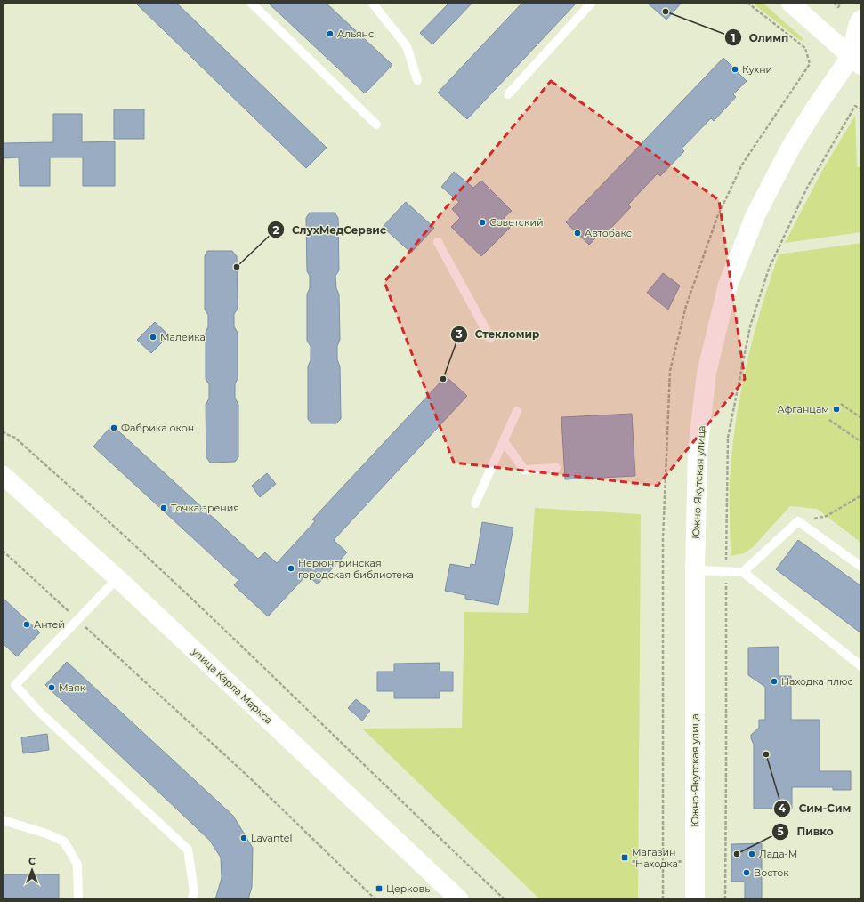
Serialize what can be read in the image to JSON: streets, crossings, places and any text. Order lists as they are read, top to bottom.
{
  "streets": {
    "street": ["Южно-Якутская улица", "улица Карла Маркса"]
  },
  "places": {
    "other": [
      "Олимп",
      "Альянс",
      "Кухни",
      "Советский",
      "Автобакс",
      "СлухМедСервис",
      "Малейка",
      "Стекломир",
      "Афганцам",
      "Фабрика окон",
      "Точка зрения",
      "Нерюнгринская городская библиотека",
      "Антей",
      "Находка плюс",
      "Маяк",
      "Сим-Сим",
      "Lavantel",
      "Пивко",
      "Лада-М",
      "Восток"
    ],
    "transit": ["Магазин \"Находка\"", "Церковь"]
  },
  "north": "top"
}
